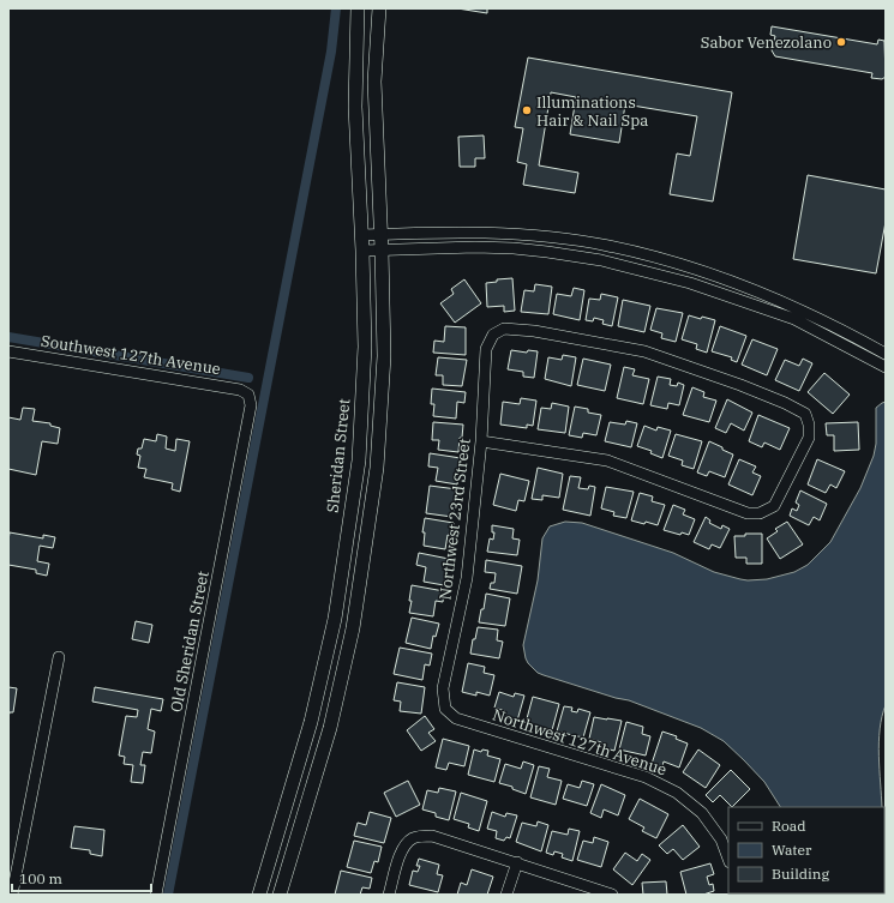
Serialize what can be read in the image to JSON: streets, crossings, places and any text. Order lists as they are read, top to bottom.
{
  "streets": {
    "main road": ["Sheridan Street"],
    "street": [
      "Southwest 127th Avenue",
      "Northwest 23rd Street",
      "Old Sheridan Street",
      "Northwest 127th Avenue"
    ]
  },
  "crossings": [
    ["Southwest 127th Avenue", "Old Sheridan Street"],
    ["Northwest 23rd Street", "Northwest 127th Avenue"]
  ],
  "places": ["Sabor Venezolano", "Illuminations Hair & Nail Spa"],
  "legend": ["Road", "Water", "Building"],
  "scale_bar": "100 m"
}
